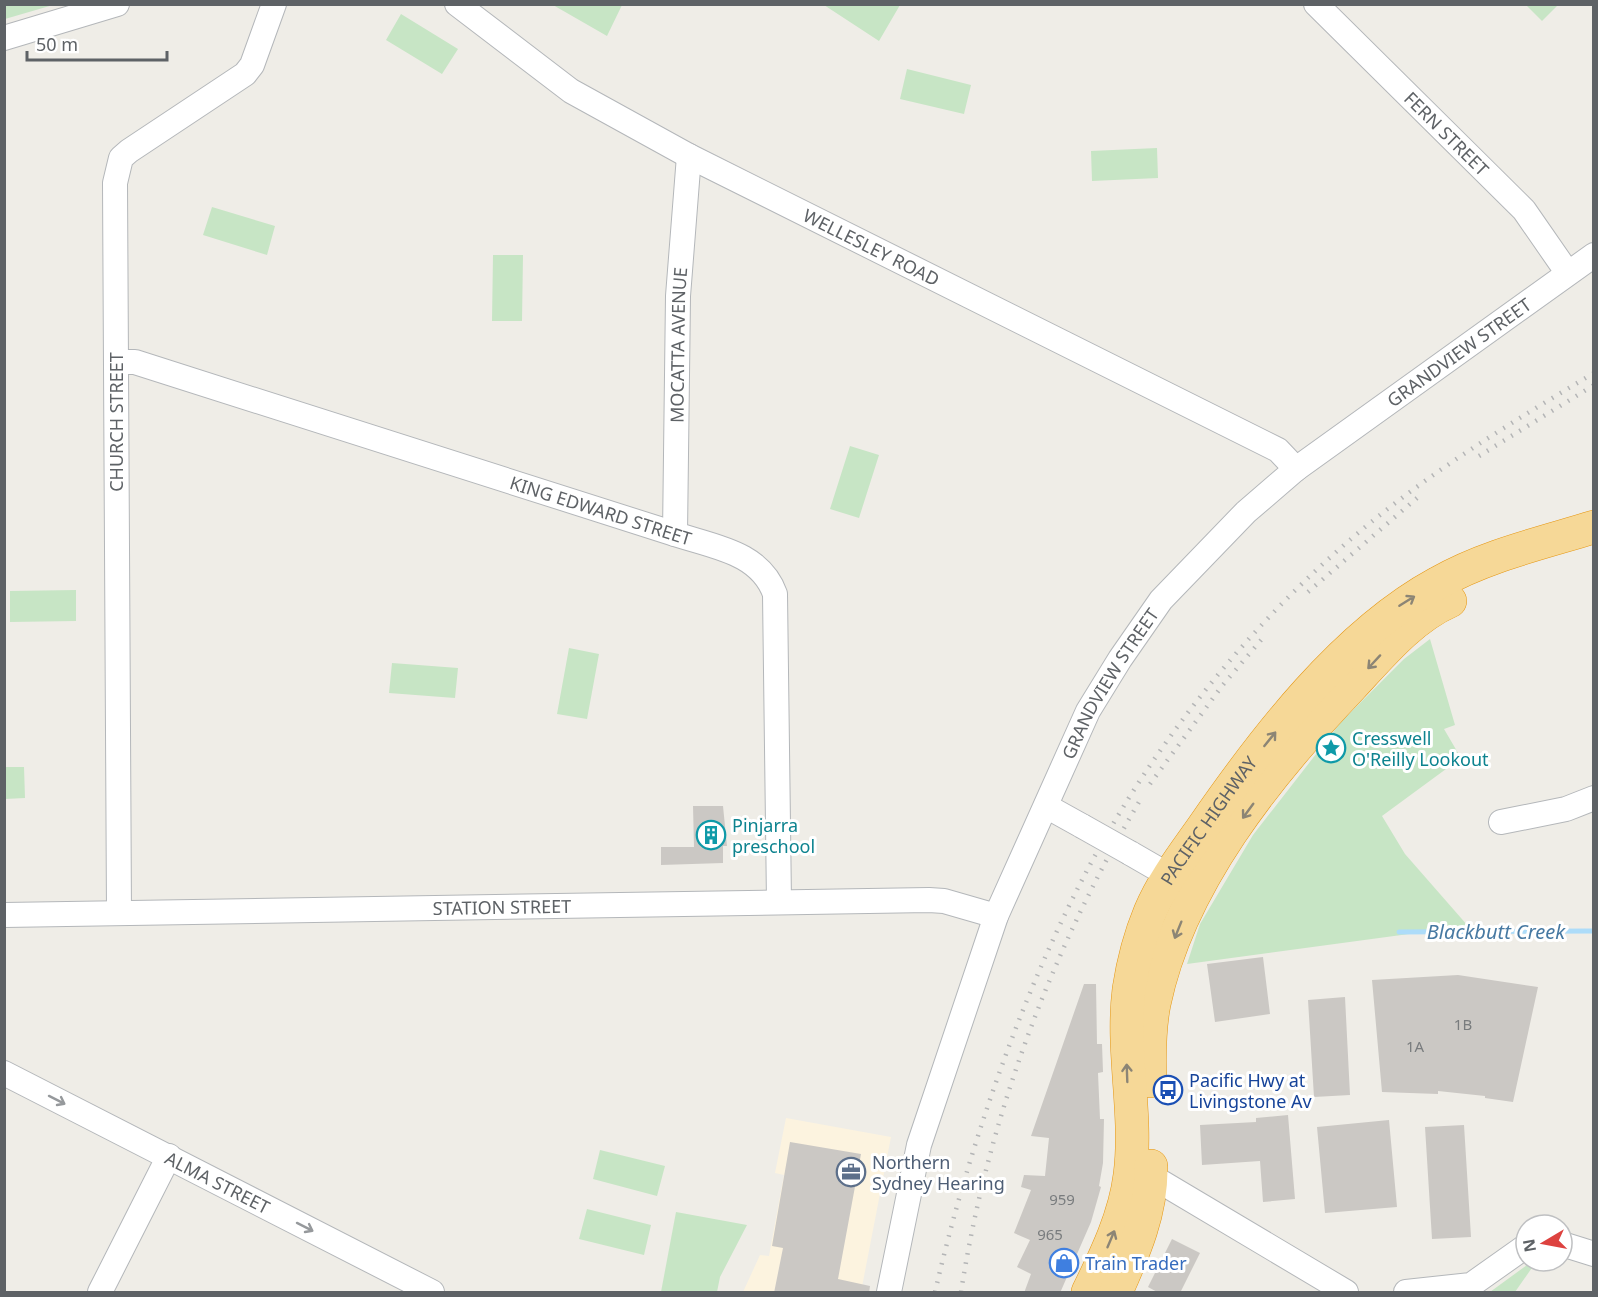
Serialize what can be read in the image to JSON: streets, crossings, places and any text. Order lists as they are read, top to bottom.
{
  "streets": {
    "highway": ["PACIFIC HIGHWAY"],
    "street": [
      "FERN STREET",
      "WELLESLEY ROAD",
      "MOCATTA AVENUE",
      "GRANDVIEW STREET",
      "CHURCH STREET",
      "KING EDWARD STREET",
      "STATION STREET",
      "ALMA STREET"
    ]
  },
  "crossings": [
    ["FERN STREET", "GRANDVIEW STREET"],
    ["WELLESLEY ROAD", "MOCATTA AVENUE"],
    ["WELLESLEY ROAD", "GRANDVIEW STREET"],
    ["MOCATTA AVENUE", "KING EDWARD STREET"],
    ["GRANDVIEW STREET", "STATION STREET"],
    ["CHURCH STREET", "KING EDWARD STREET"],
    ["CHURCH STREET", "STATION STREET"],
    ["KING EDWARD STREET", "STATION STREET"]
  ],
  "one_way": ["ALMA STREET"],
  "water": ["Blackbutt Creek"],
  "places": {
    "place": ["Cresswell O'Reilly Lookout"],
    "building": ["Pinjarra preschool"],
    "bus stop": ["Pacific Hwy at Livingstone Av"],
    "office": ["Northern Sydney Hearing"],
    "shop": ["Train Trader"]
  },
  "house_numbers": [
    "1B",
    "1A",
    "959",
    "965"
  ],
  "scale_bar": "50 m",
  "north": "left"
}
